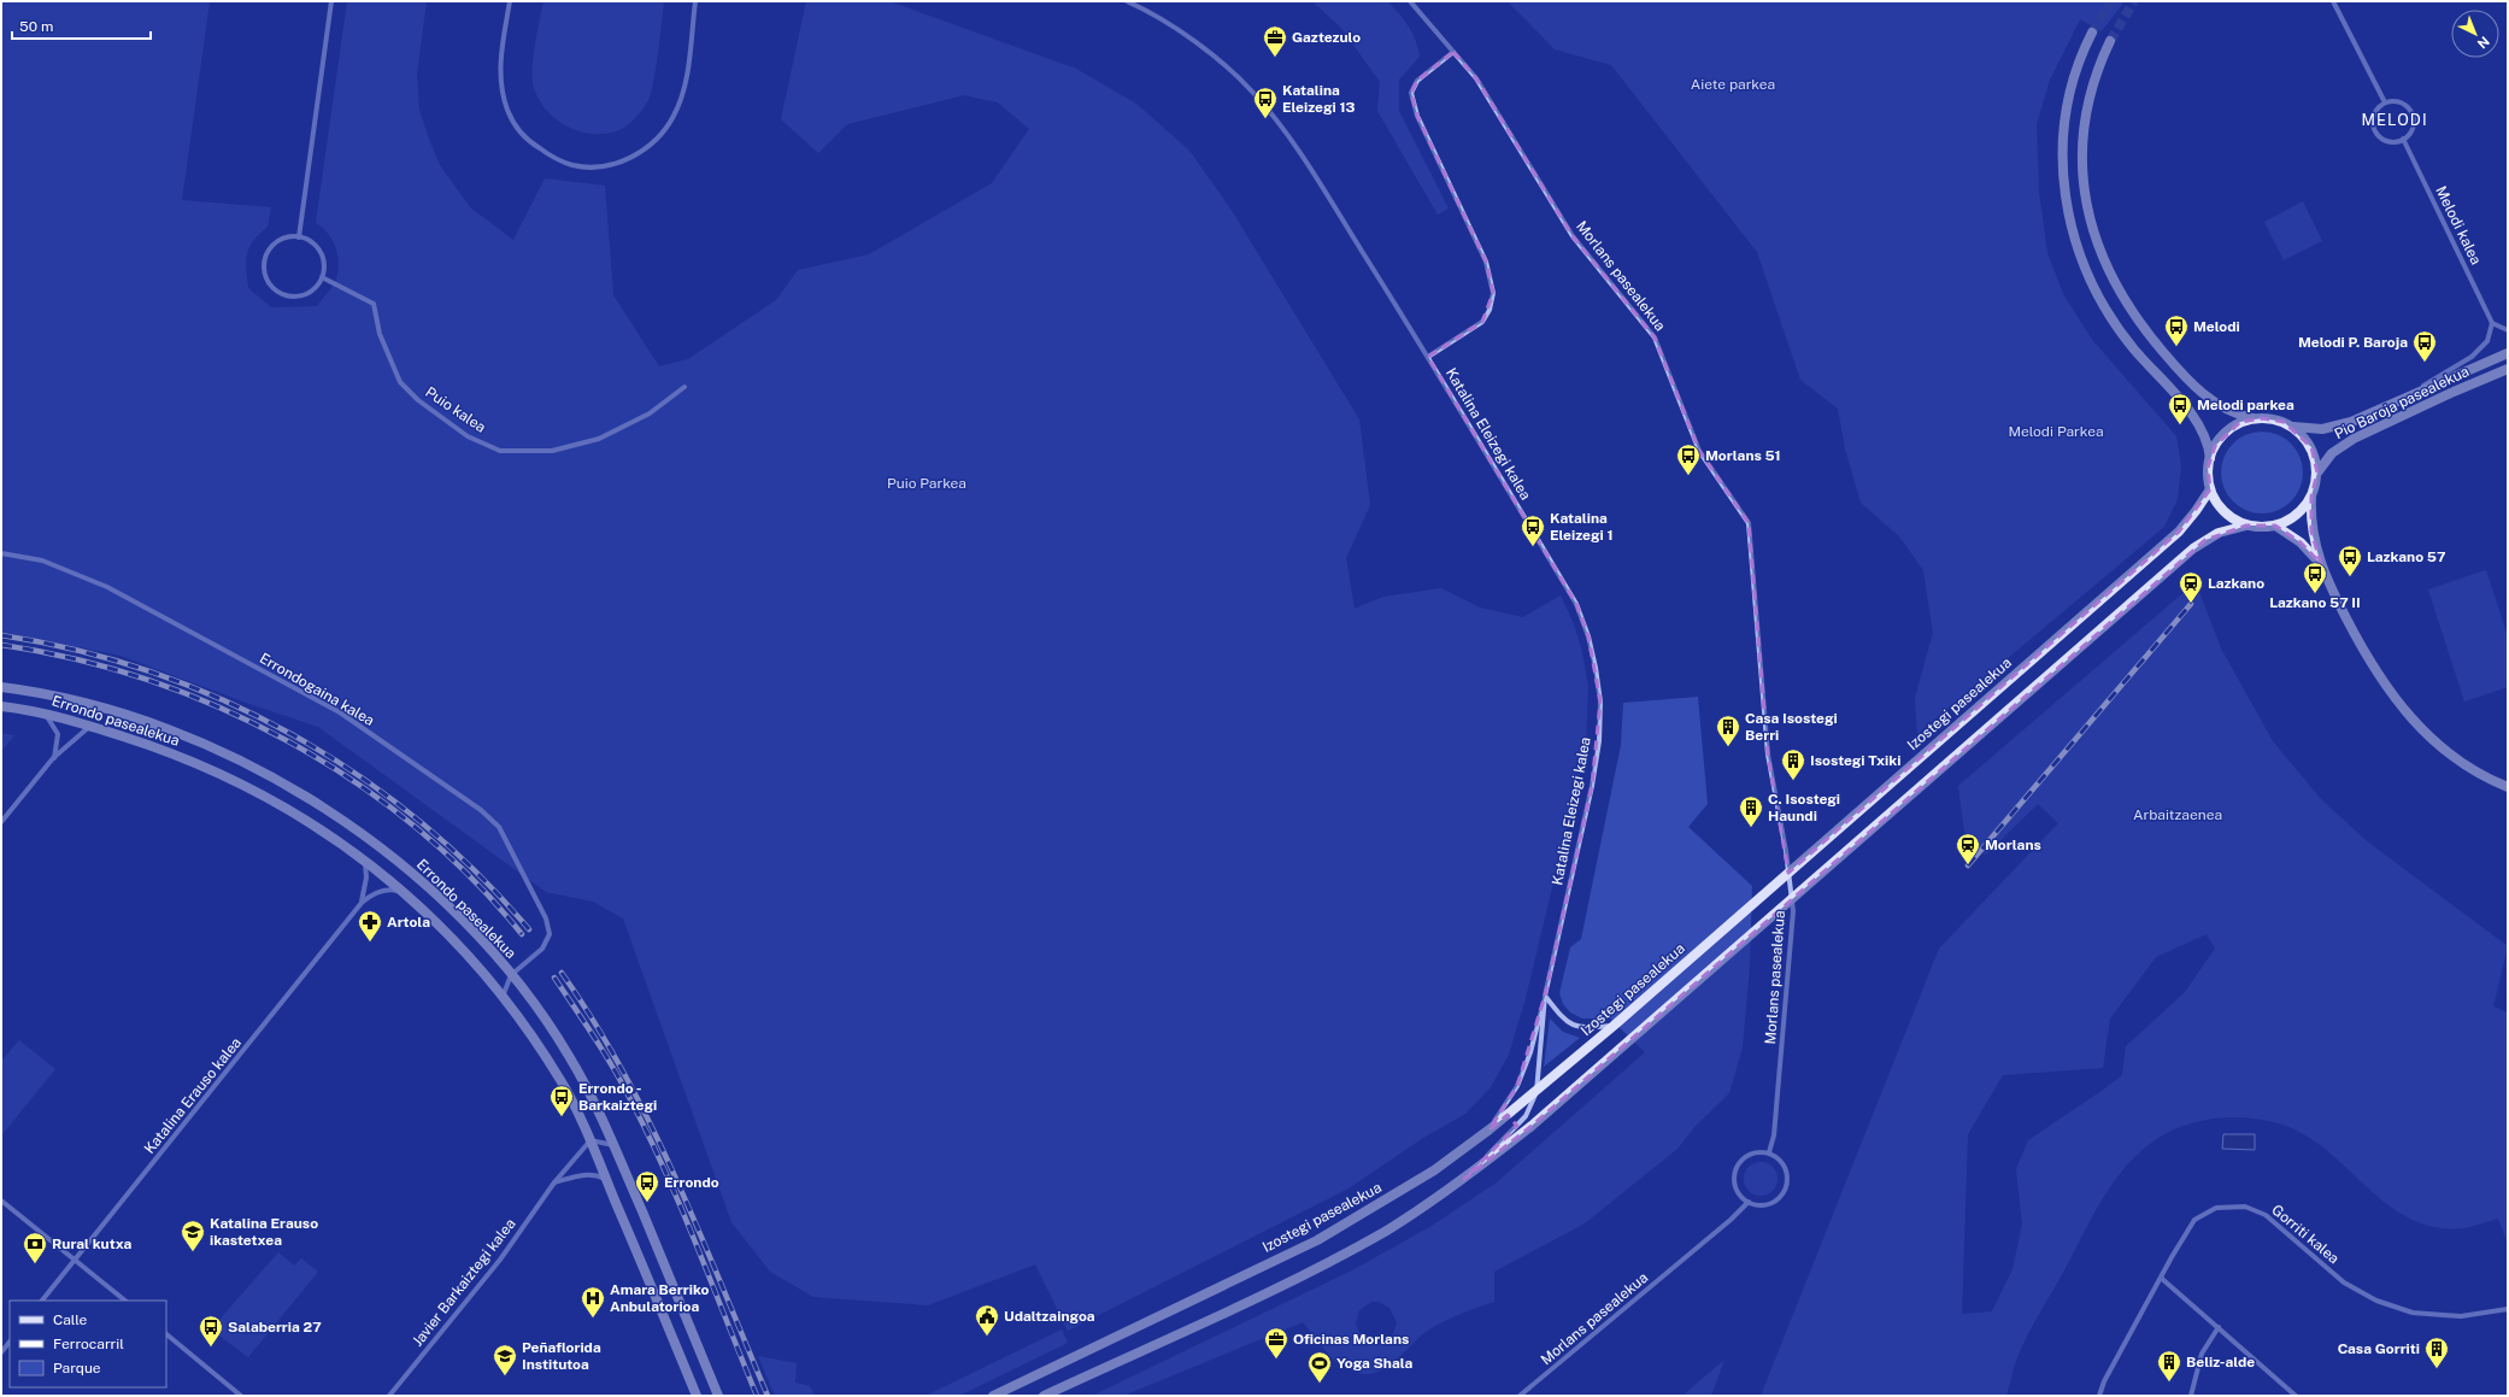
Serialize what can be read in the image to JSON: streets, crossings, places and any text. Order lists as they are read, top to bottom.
{
  "streets": {
    "main road": ["Pio Baroja pasealekua", "Izostegi pasealekua", "Errondo pasealekua"],
    "street": [
      "Melodi kalea",
      "Morlans pasealekua",
      "Puio kalea",
      "Katalina Eleizegi kalea",
      "Errondogaina kalea",
      "Katalina Erauso kalea",
      "Gorriti kalea",
      "Javier Barkaiztegi kalea"
    ]
  },
  "crossings": [
    ["Pio Baroja pasealekua", "Izostegi pasealekua"],
    ["Katalina Eleizegi kalea", "Izostegi pasealekua"],
    ["Errondogaina kalea", "Errondo pasealekua"],
    ["Errondo pasealekua", "Katalina Erauso kalea"],
    ["Errondo pasealekua", "Javier Barkaiztegi kalea"]
  ],
  "districts": ["MELODI"],
  "parks": [
    "Aiete parkea",
    "Melodi Parkea",
    "Puio Parkea",
    "Arbaitzaenea"
  ],
  "places": {
    "office": ["Gaztezulo", "Oficinas Morlans"],
    "bus stop": [
      "Katalina Eleizegi 13",
      "Melodi",
      "Melodi P. Baroja",
      "Melodi parkea",
      "Morlans 51",
      "Katalina Eleizegi 1",
      "Lazkano 57",
      "Lazkano 57 II",
      "Errondo - Barkaiztegi",
      "Errondo",
      "Salaberria 27"
    ],
    "station": ["Lazkano", "Morlans"],
    "building": [
      "Casa Isostegi Berri",
      "Isostegi Txiki",
      "C. Isostegi Haundi",
      "Casa Gorriti",
      "Beliz-alde"
    ],
    "pharmacy": ["Artola"],
    "school or university": ["Katalina Erauso ikastetxea", "Peñaflorida Institutoa"],
    "bank": ["Rural kutxa"],
    "hospital": ["Amara Berriko Anbulatorioa"],
    "public building": ["Udaltzaingoa"],
    "sports": ["Yoga Shala"]
  },
  "legend": ["Calle", "Ferrocarril", "Parque"],
  "scale_bar": "50 m",
  "north": "bottom right"
}
